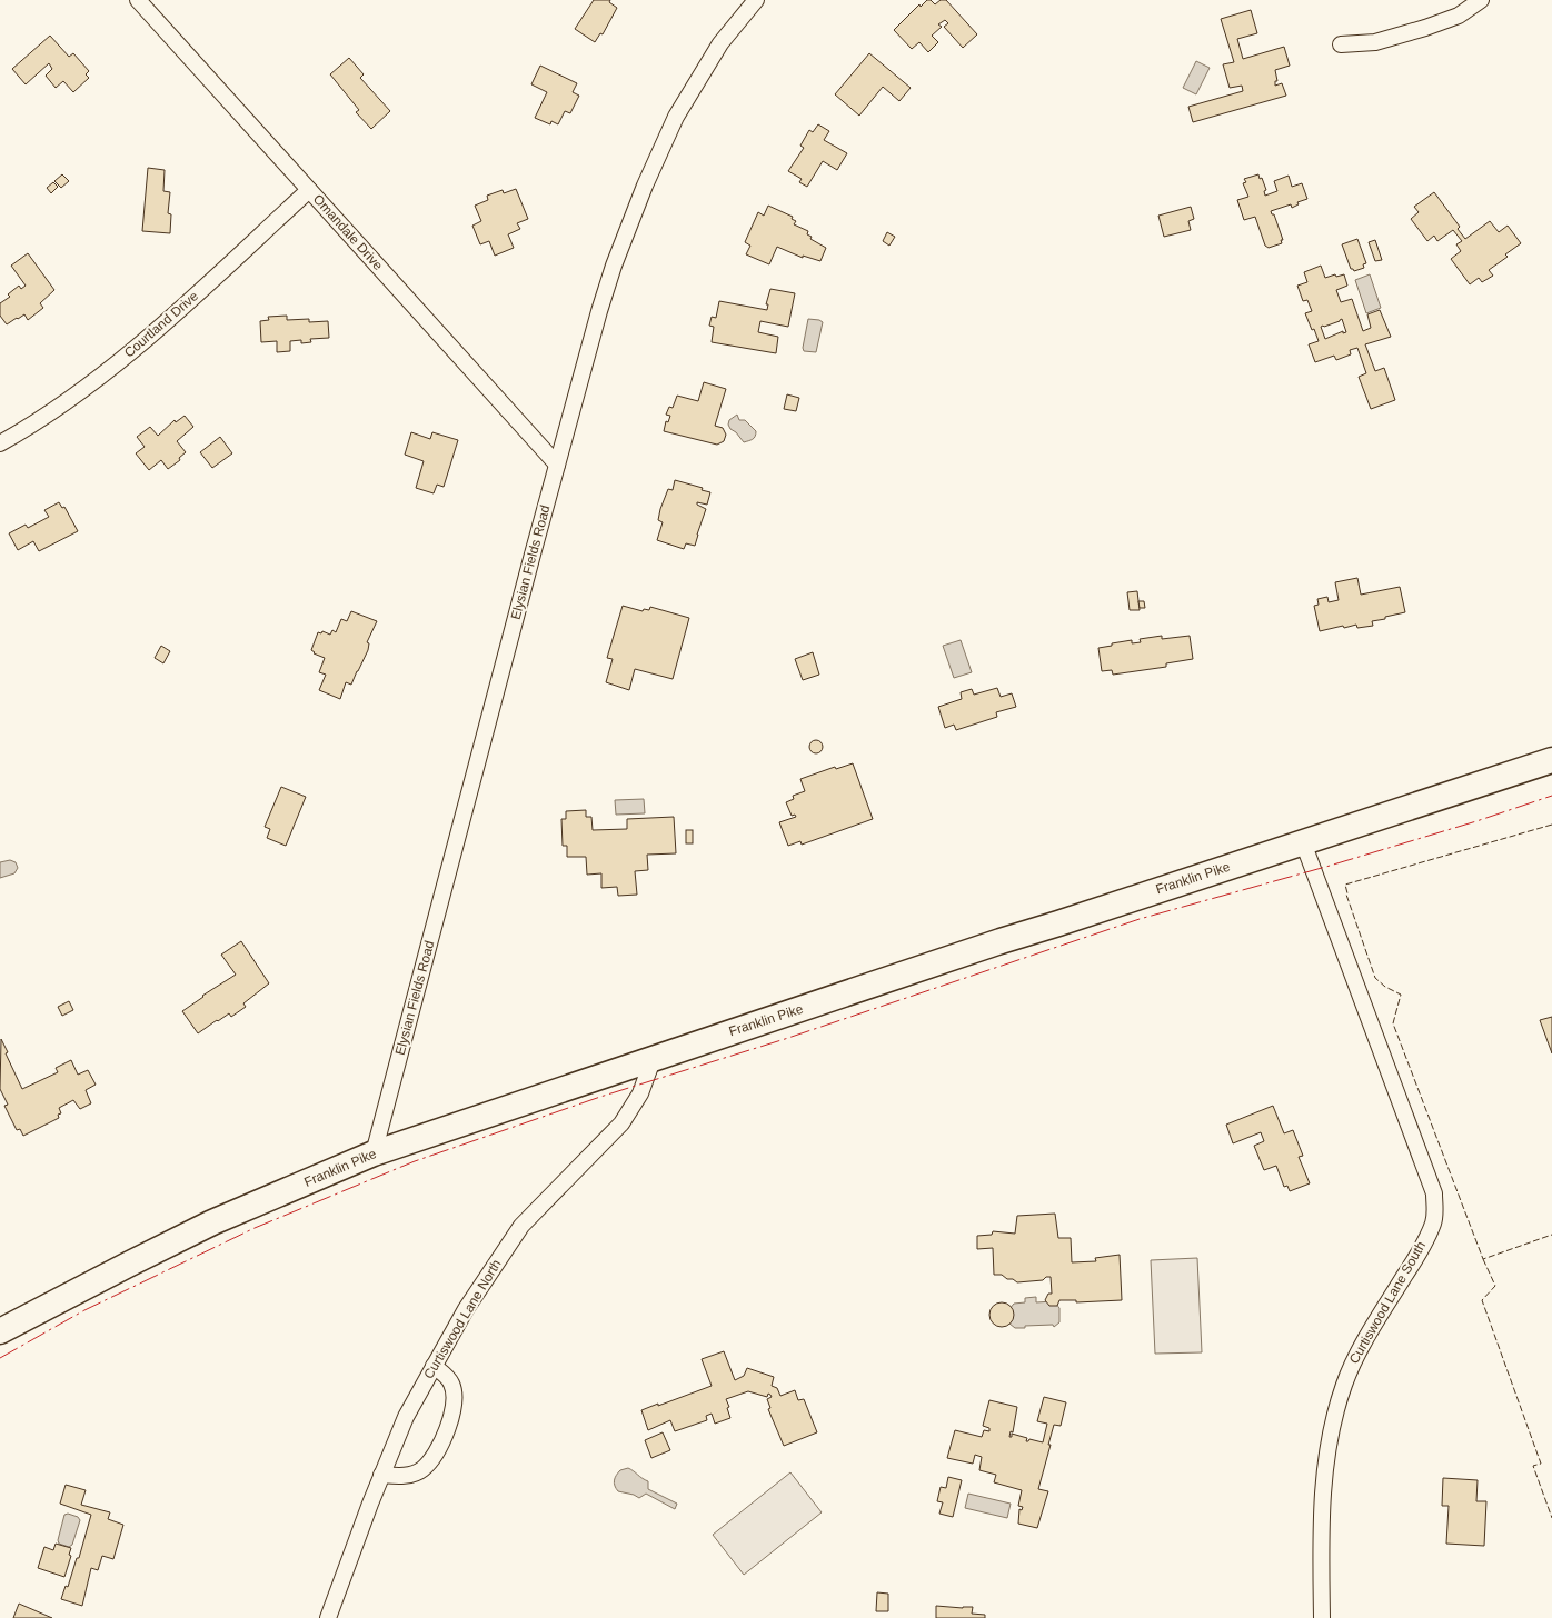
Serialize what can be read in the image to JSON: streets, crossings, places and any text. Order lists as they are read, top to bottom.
{
  "streets": {
    "main road": ["Franklin Pike"],
    "street": [
      "Omandale Drive",
      "Courtland Drive",
      "Elysian Fields Road",
      "Curtiswood Lane South",
      "Curtiswood Lane North"
    ]
  },
  "crossings": [
    ["Omandale Drive", "Courtland Drive"],
    ["Omandale Drive", "Elysian Fields Road"],
    ["Elysian Fields Road", "Franklin Pike"],
    ["Franklin Pike", "Curtiswood Lane South"],
    ["Franklin Pike", "Curtiswood Lane North"]
  ]
}
